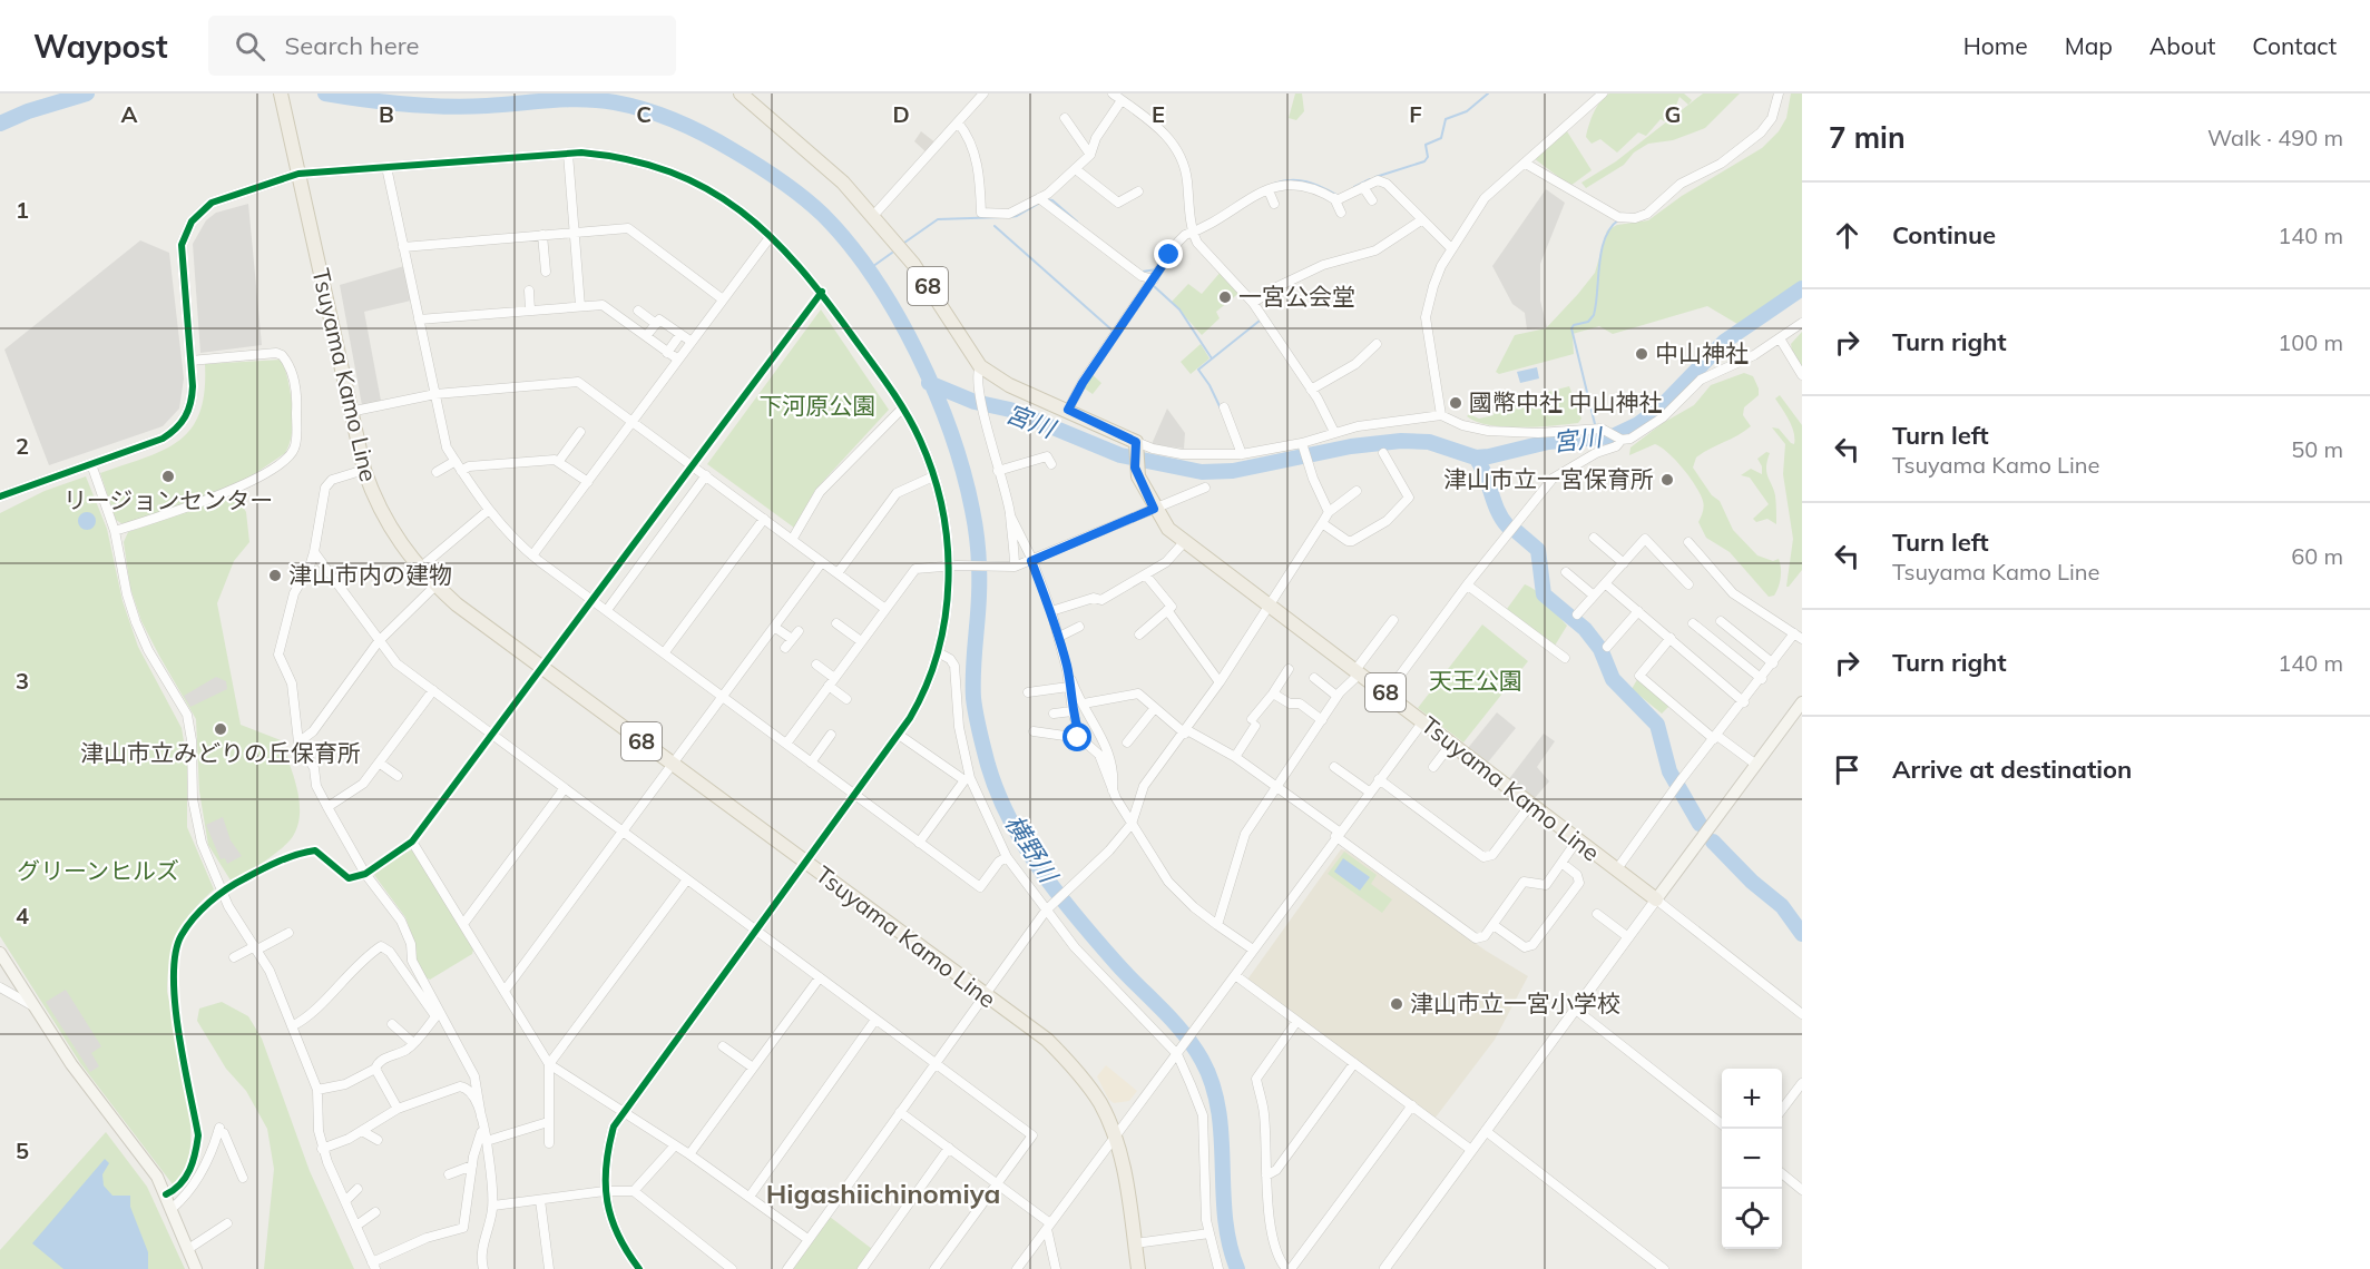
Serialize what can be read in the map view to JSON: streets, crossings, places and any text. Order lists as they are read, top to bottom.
{
  "streets": {
    "main road": ["68", "Tsuyama Kamo Line"]
  },
  "crossings": [
    ["68", "Tsuyama Kamo Line"]
  ],
  "districts": ["Higashiichinomiya"],
  "water": ["宮川", "横野川"],
  "parks": ["下河原公園", "天王公園", "グリーンヒルズ"],
  "places": [
    "一宮公会堂",
    "中山神社",
    "國幣中社 中山神社",
    "リージョンセンター",
    "津山市立一宮保育所",
    "津山市内の建物",
    "津山市立みどりの丘保育所",
    "津山市立一宮小学校"
  ],
  "page": {
    "header": "Waypost",
    "search": "Search here",
    "nav": [
      "Home",
      "Map",
      "About",
      "Contact"
    ],
    "heading": ["7 min", "Walk · 490 m"],
    "list": [
      ["Continue", "140 m"],
      ["Turn right", "100 m"],
      ["Turn left", "Tsuyama Kamo Line", "50 m"],
      ["Turn left", "Tsuyama Kamo Line", "60 m"],
      ["Turn right", "140 m"],
      "Arrive at destination"
    ],
    "map_buttons": ["+", "−"]
  },
  "grid": {
    "columns": [
      "A",
      "B",
      "C",
      "D",
      "E",
      "F",
      "G"
    ],
    "rows": [
      "1",
      "2",
      "3",
      "4",
      "5"
    ]
  }
}
